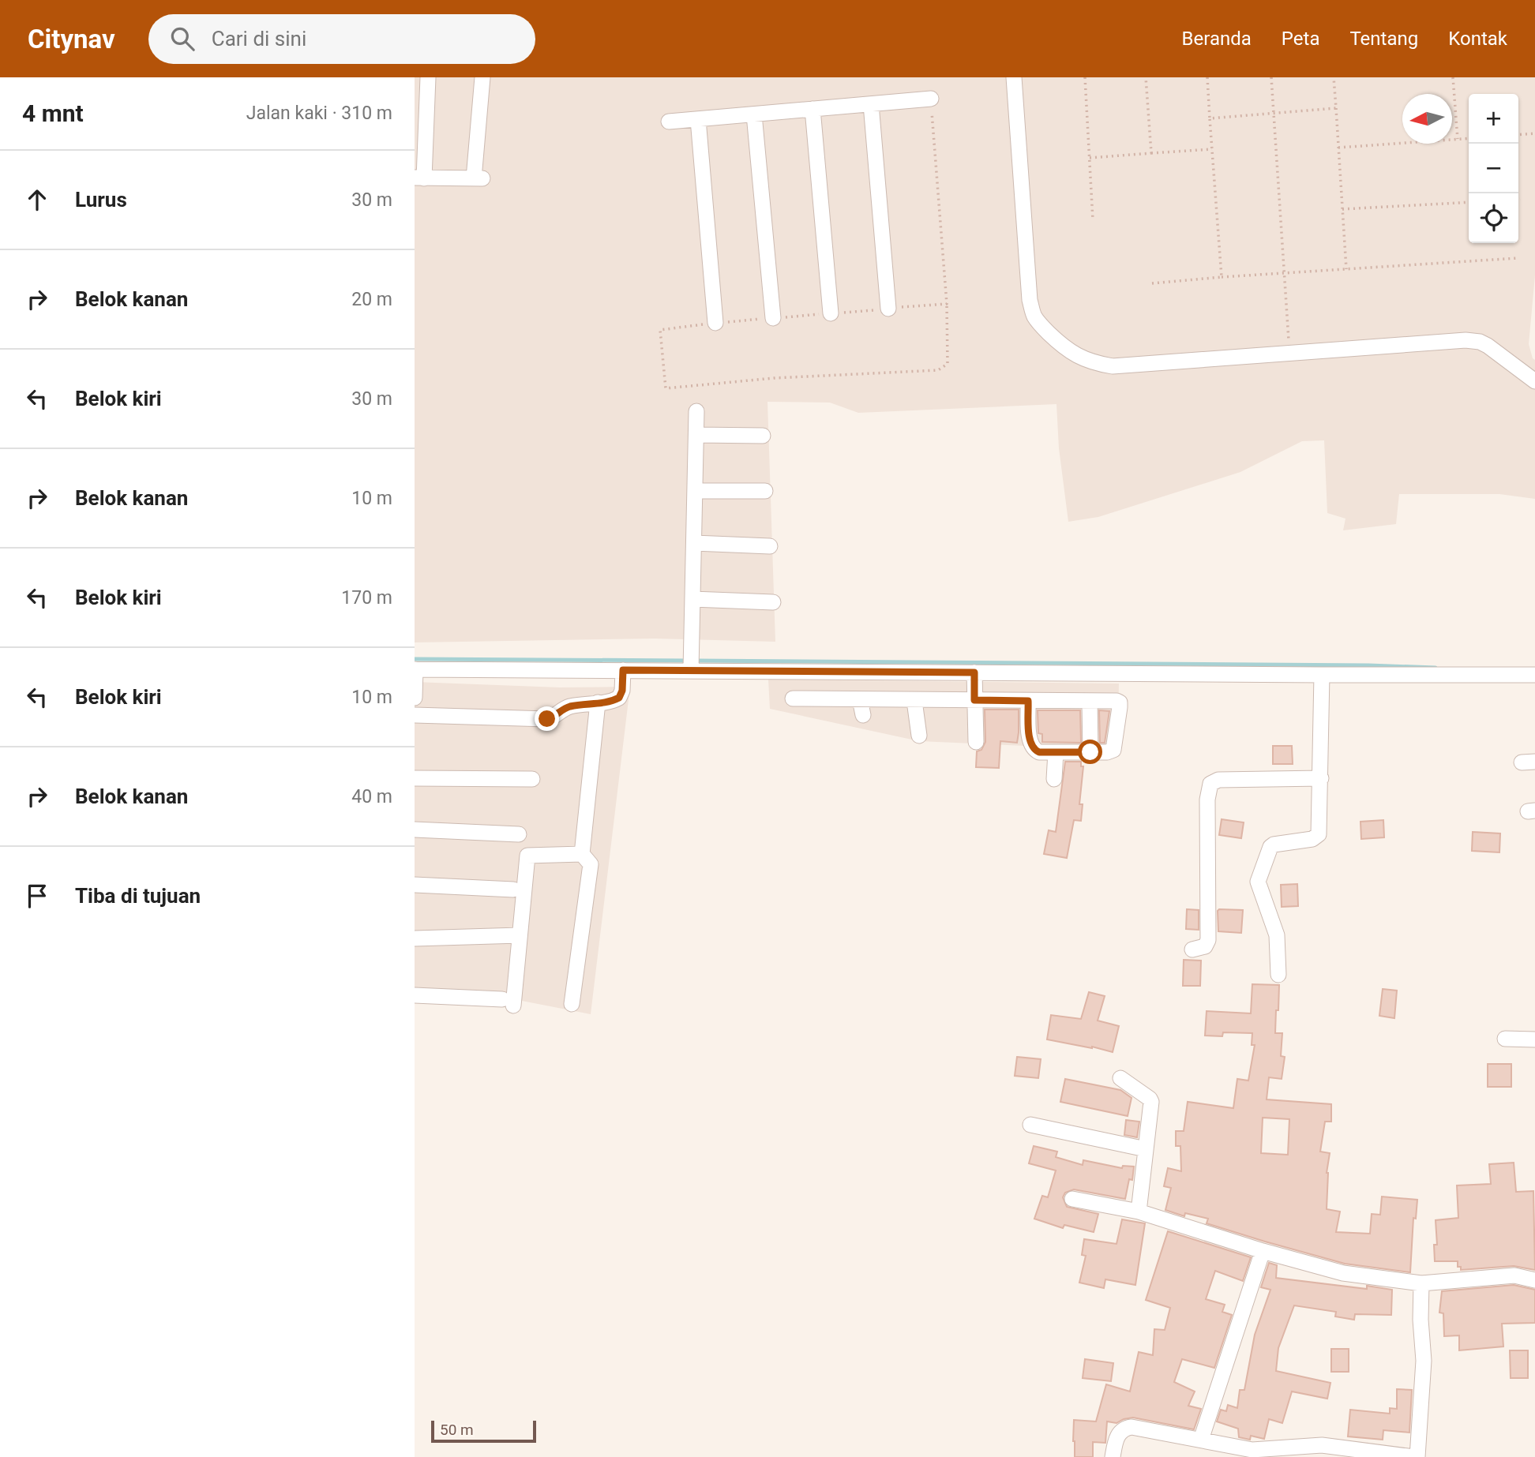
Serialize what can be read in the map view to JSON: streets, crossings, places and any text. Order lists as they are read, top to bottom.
{
  "scale_bar": "50 m",
  "north": "left",
  "page": {
    "header": "Citynav",
    "search": "Cari di sini",
    "nav": [
      "Beranda",
      "Peta",
      "Tentang",
      "Kontak"
    ],
    "heading": ["4 mnt", "Jalan kaki · 310 m"],
    "map_buttons": ["+", "−"],
    "list": [
      ["Lurus", "30 m"],
      ["Belok kanan", "20 m"],
      ["Belok kiri", "30 m"],
      ["Belok kanan", "10 m"],
      ["Belok kiri", "170 m"],
      ["Belok kiri", "10 m"],
      ["Belok kanan", "40 m"],
      "Tiba di tujuan"
    ],
    "scale": "50 m"
  }
}
